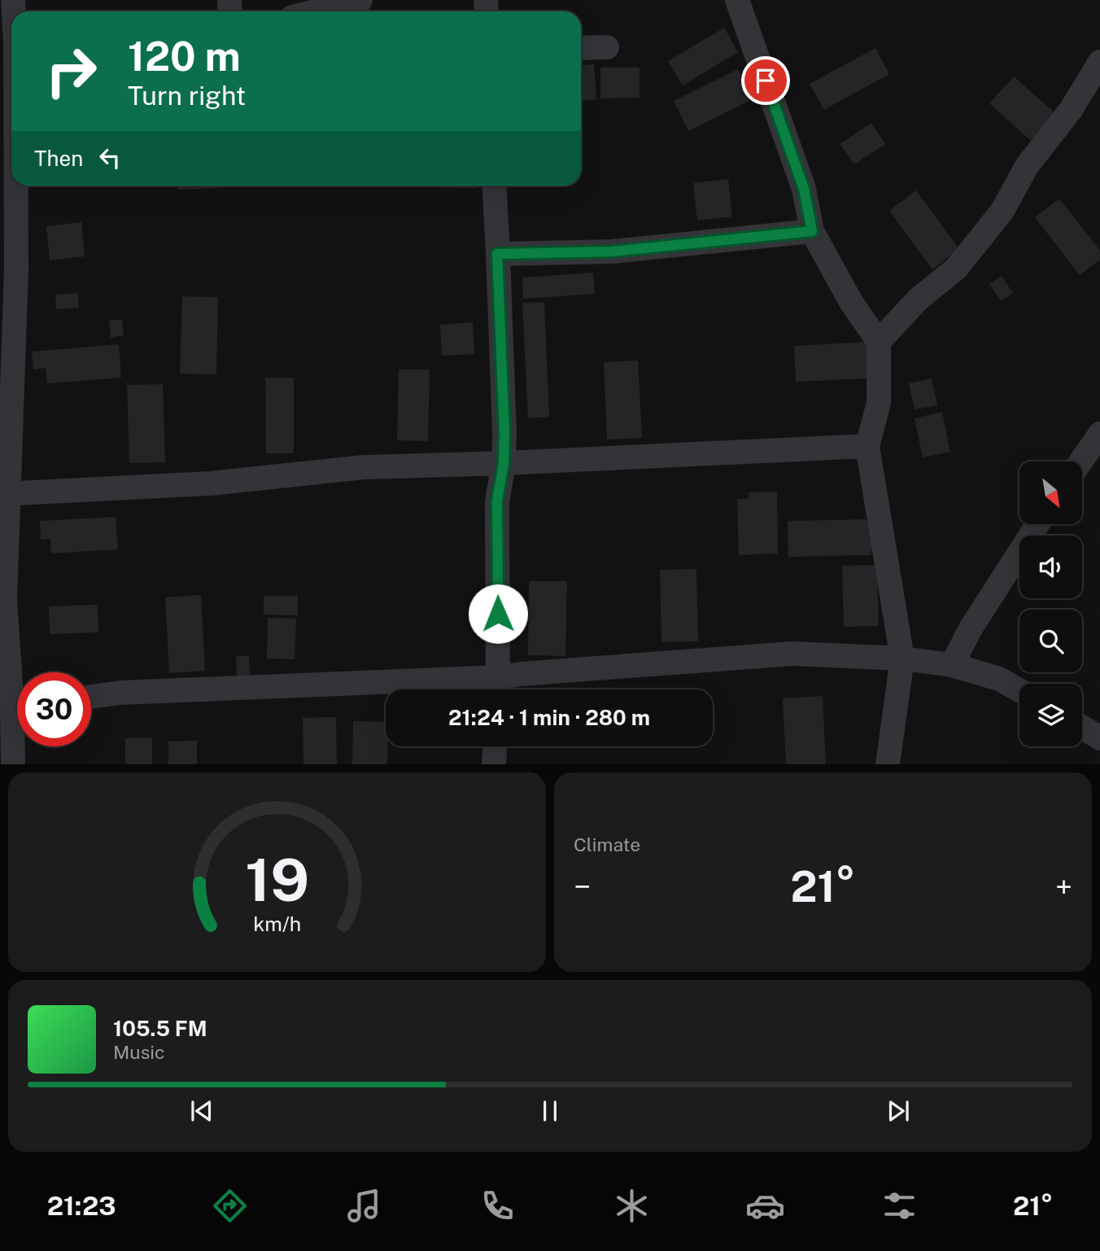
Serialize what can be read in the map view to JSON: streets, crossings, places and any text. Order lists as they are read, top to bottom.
{
  "north": "bottom right",
  "page": {
    "turn": ["120 m", "Turn right"],
    "then": "Then",
    "limit": "30",
    "trip": "21:24 · 1 min · 280 m",
    "tile": "Climate",
    "heat": ["−", "21°", "+"],
    "song": ["105.5 FM", "Music"],
    "tabs": ["21:23", "21°"],
    "gauge": ["19", "km/h"]
  }
}
